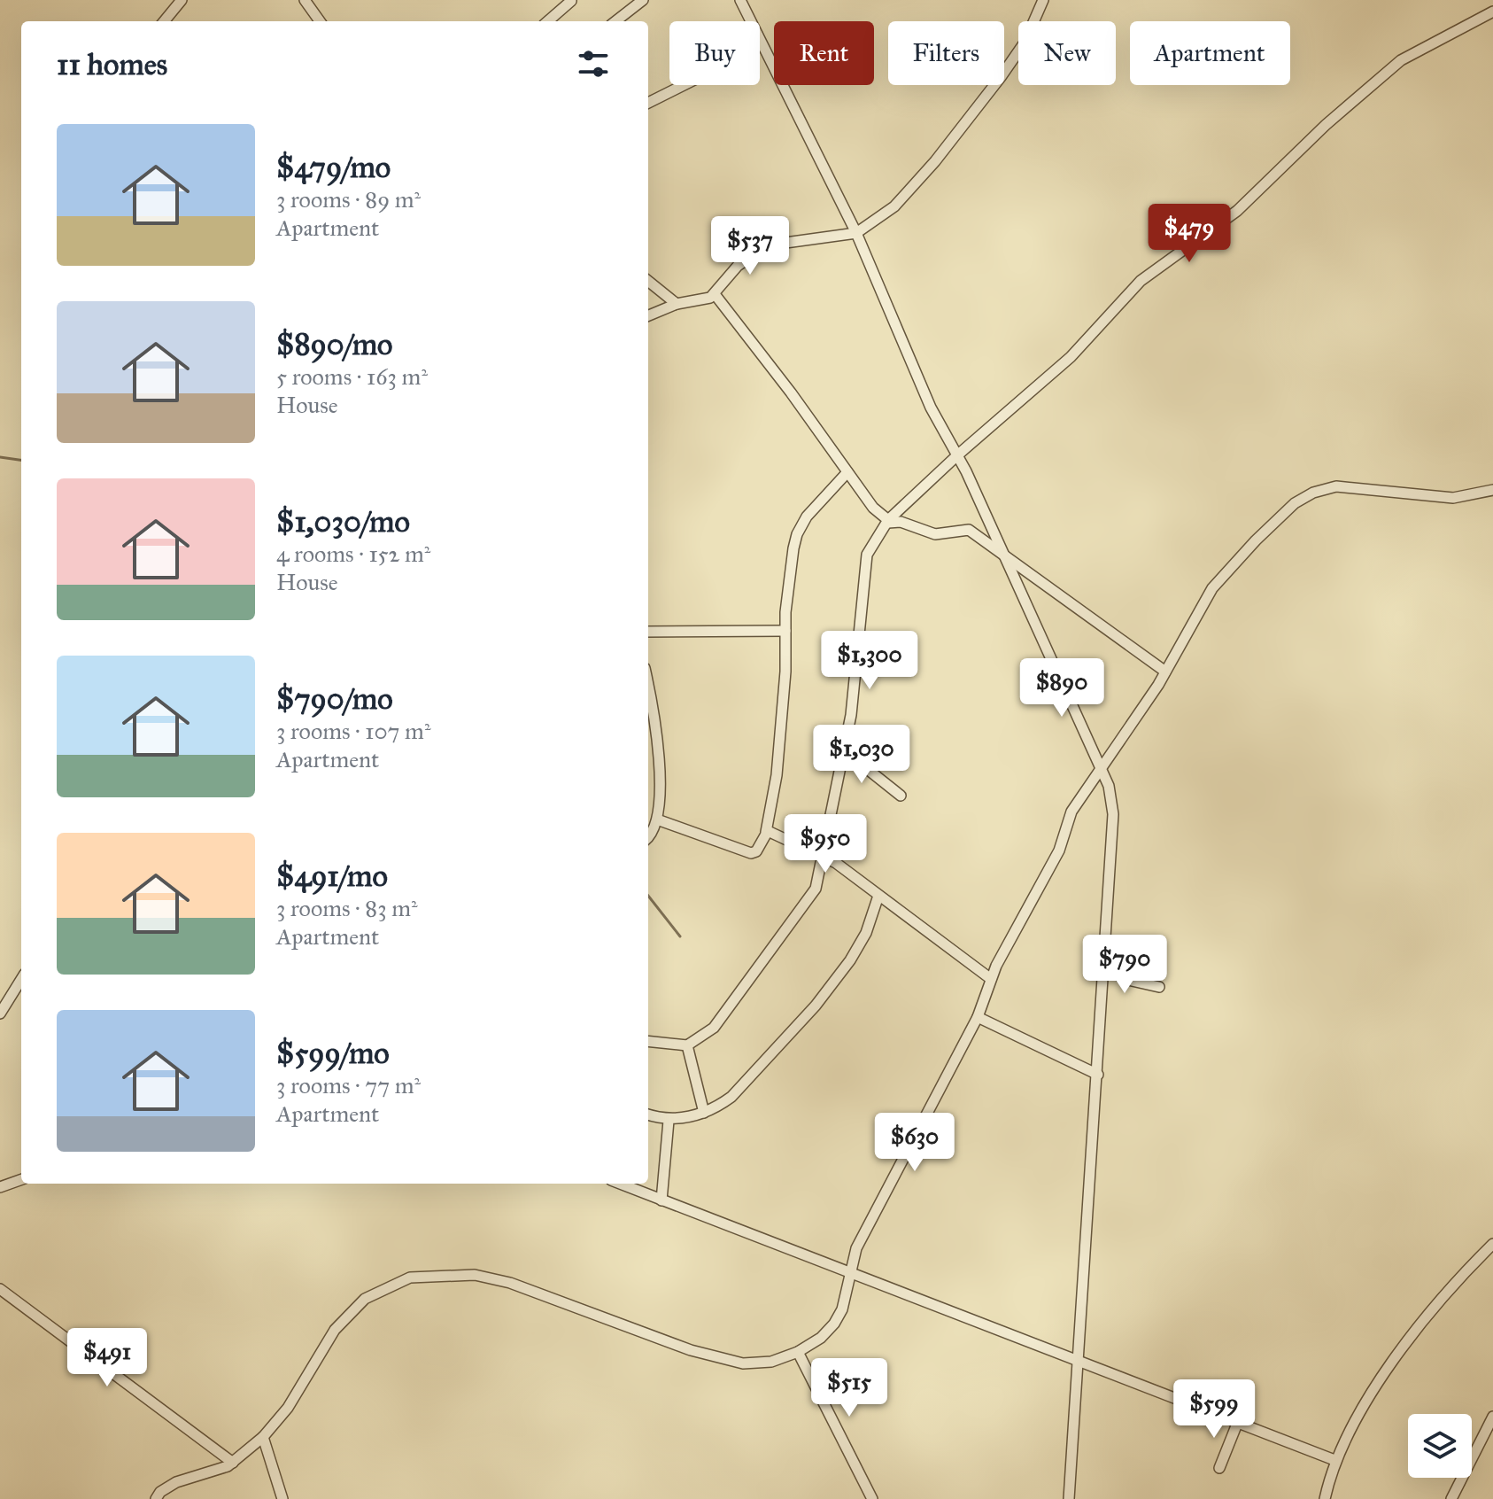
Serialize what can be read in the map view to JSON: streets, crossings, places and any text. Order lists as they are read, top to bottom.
{
  "page": {
    "chip": [
      "Buy",
      "Rent",
      "Filters",
      "New",
      "Apartment"
    ],
    "heading": "11 homes",
    "list": [
      {
        "name": "$479/mo",
        "note": "3 rooms · 89 m² · Apartment"
      },
      {
        "name": "$890/mo",
        "note": "5 rooms · 163 m² · House"
      },
      {
        "name": "$1,030/mo",
        "note": "4 rooms · 152 m² · House"
      },
      {
        "name": "$790/mo",
        "note": "3 rooms · 107 m² · Apartment"
      },
      {
        "name": "$491/mo",
        "note": "3 rooms · 83 m² · Apartment"
      },
      {
        "name": "$599/mo",
        "note": "3 rooms · 77 m² · Apartment"
      }
    ],
    "price": [
      "$479",
      "$537",
      "$1,300",
      "$890",
      "$1,030",
      "$950",
      "$790",
      "$630",
      "$491",
      "$515",
      "$599"
    ]
  }
}
